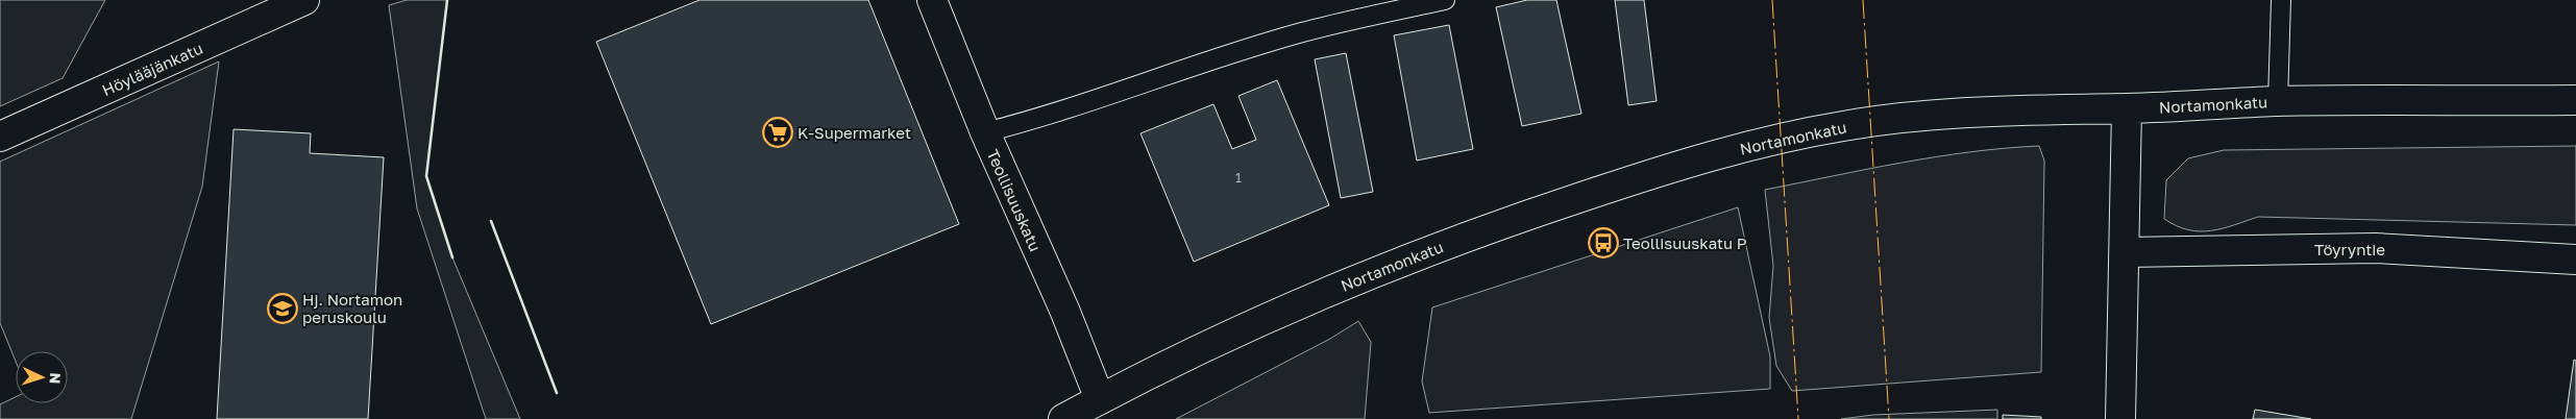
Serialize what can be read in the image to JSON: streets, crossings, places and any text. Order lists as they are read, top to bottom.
{
  "streets": {
    "main road": [
      "Höylääjänkatu",
      "Nortamonkatu",
      "Teollisuuskatu",
      "Töyryntie"
    ]
  },
  "crossings": [
    ["Nortamonkatu", "Teollisuuskatu"]
  ],
  "places": {
    "supermarket": ["K-Supermarket"],
    "bus stop": ["Teollisuuskatu P"],
    "school or university": ["Hj. Nortamon peruskoulu"]
  },
  "house_numbers": ["1"],
  "north": "right"
}
